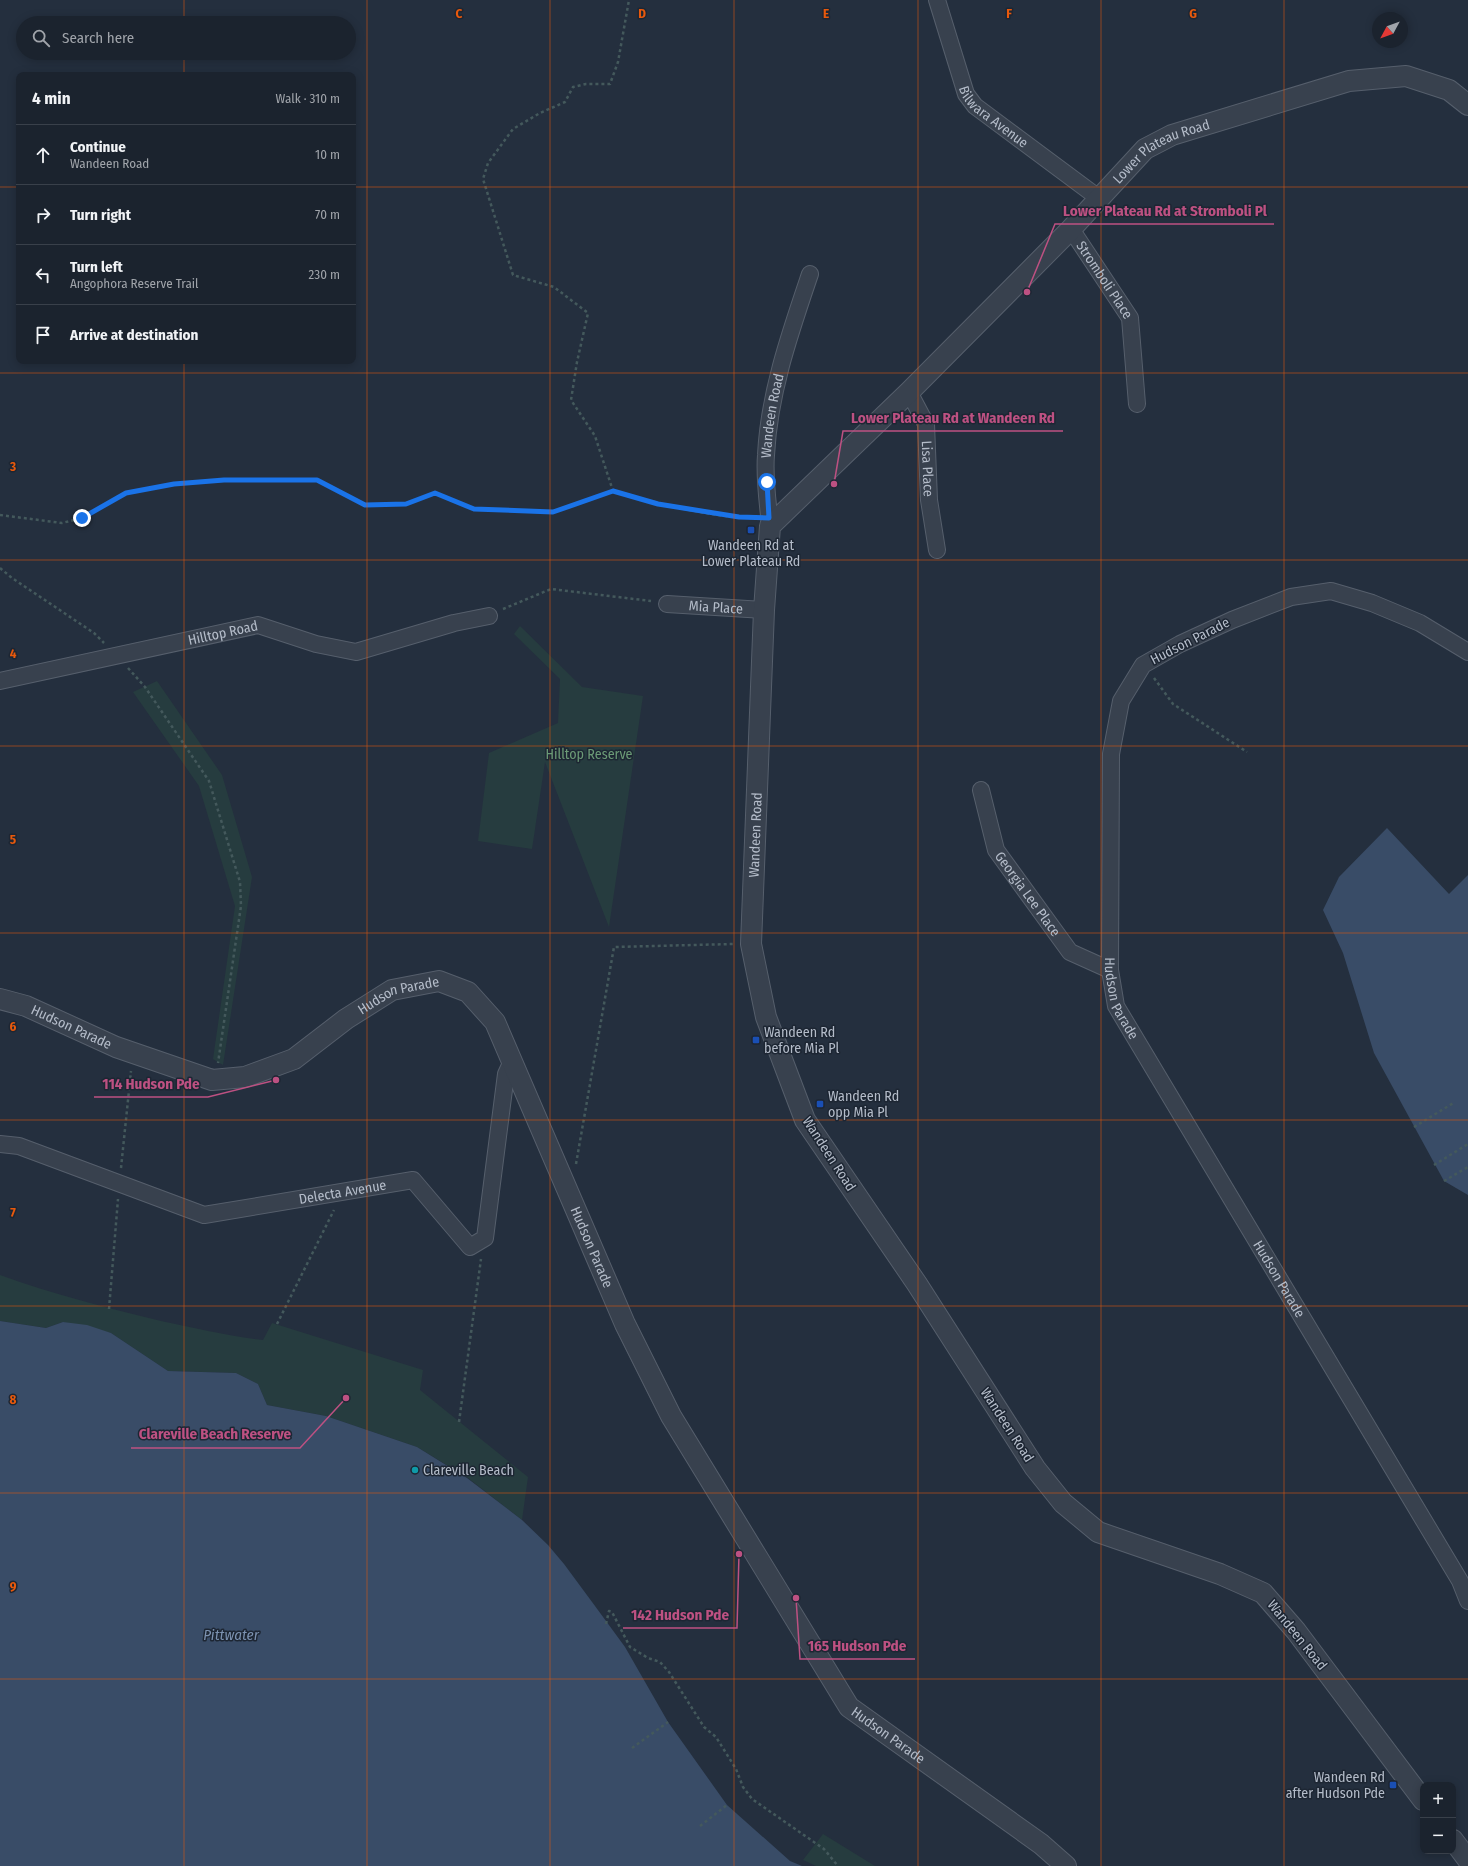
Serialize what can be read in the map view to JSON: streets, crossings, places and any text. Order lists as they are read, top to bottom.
{
  "streets": {
    "street": [
      "Bilwara Avenue",
      "Lower Plateau Road",
      "Stromboli Place",
      "Wandeen Road",
      "Lisa Place",
      "Mia Place",
      "Hilltop Road",
      "Hudson Parade",
      "Georgia Lee Place",
      "Delecta Avenue"
    ]
  },
  "crossings": [
    ["Bilwara Avenue", "Lower Plateau Road"],
    ["Lower Plateau Road", "Stromboli Place"],
    ["Lower Plateau Road", "Wandeen Road"],
    ["Lower Plateau Road", "Lisa Place"],
    ["Wandeen Road", "Mia Place"],
    ["Hudson Parade", "Georgia Lee Place"]
  ],
  "water": ["Pittwater"],
  "parks": ["Hilltop Reserve"],
  "places": {
    "other": [
      "Lower Plateau Rd at Stromboli Pl",
      "Lower Plateau Rd at Wandeen Rd",
      "114 Hudson Pde",
      "Clareville Beach Reserve",
      "Clareville Beach",
      "142 Hudson Pde",
      "165 Hudson Pde"
    ],
    "transit": [
      "Wandeen Rd at Lower Plateau Rd",
      "Wandeen Rd before Mia Pl",
      "Wandeen Rd opp Mia Pl",
      "Wandeen Rd after Hudson Pde"
    ]
  },
  "north": "bottom left",
  "page": {
    "search": "Search here",
    "heading": ["4 min", "Walk · 310 m"],
    "list": [
      ["Continue", "Wandeen Road", "10 m"],
      ["Turn right", "70 m"],
      ["Turn left", "Angophora Reserve Trail", "230 m"],
      "Arrive at destination"
    ],
    "map_buttons": ["+", "−"]
  },
  "grid": {
    "columns": [
      "C",
      "D",
      "E",
      "F",
      "G"
    ],
    "rows": [
      "3",
      "4",
      "5",
      "6",
      "7",
      "8",
      "9"
    ]
  }
}
